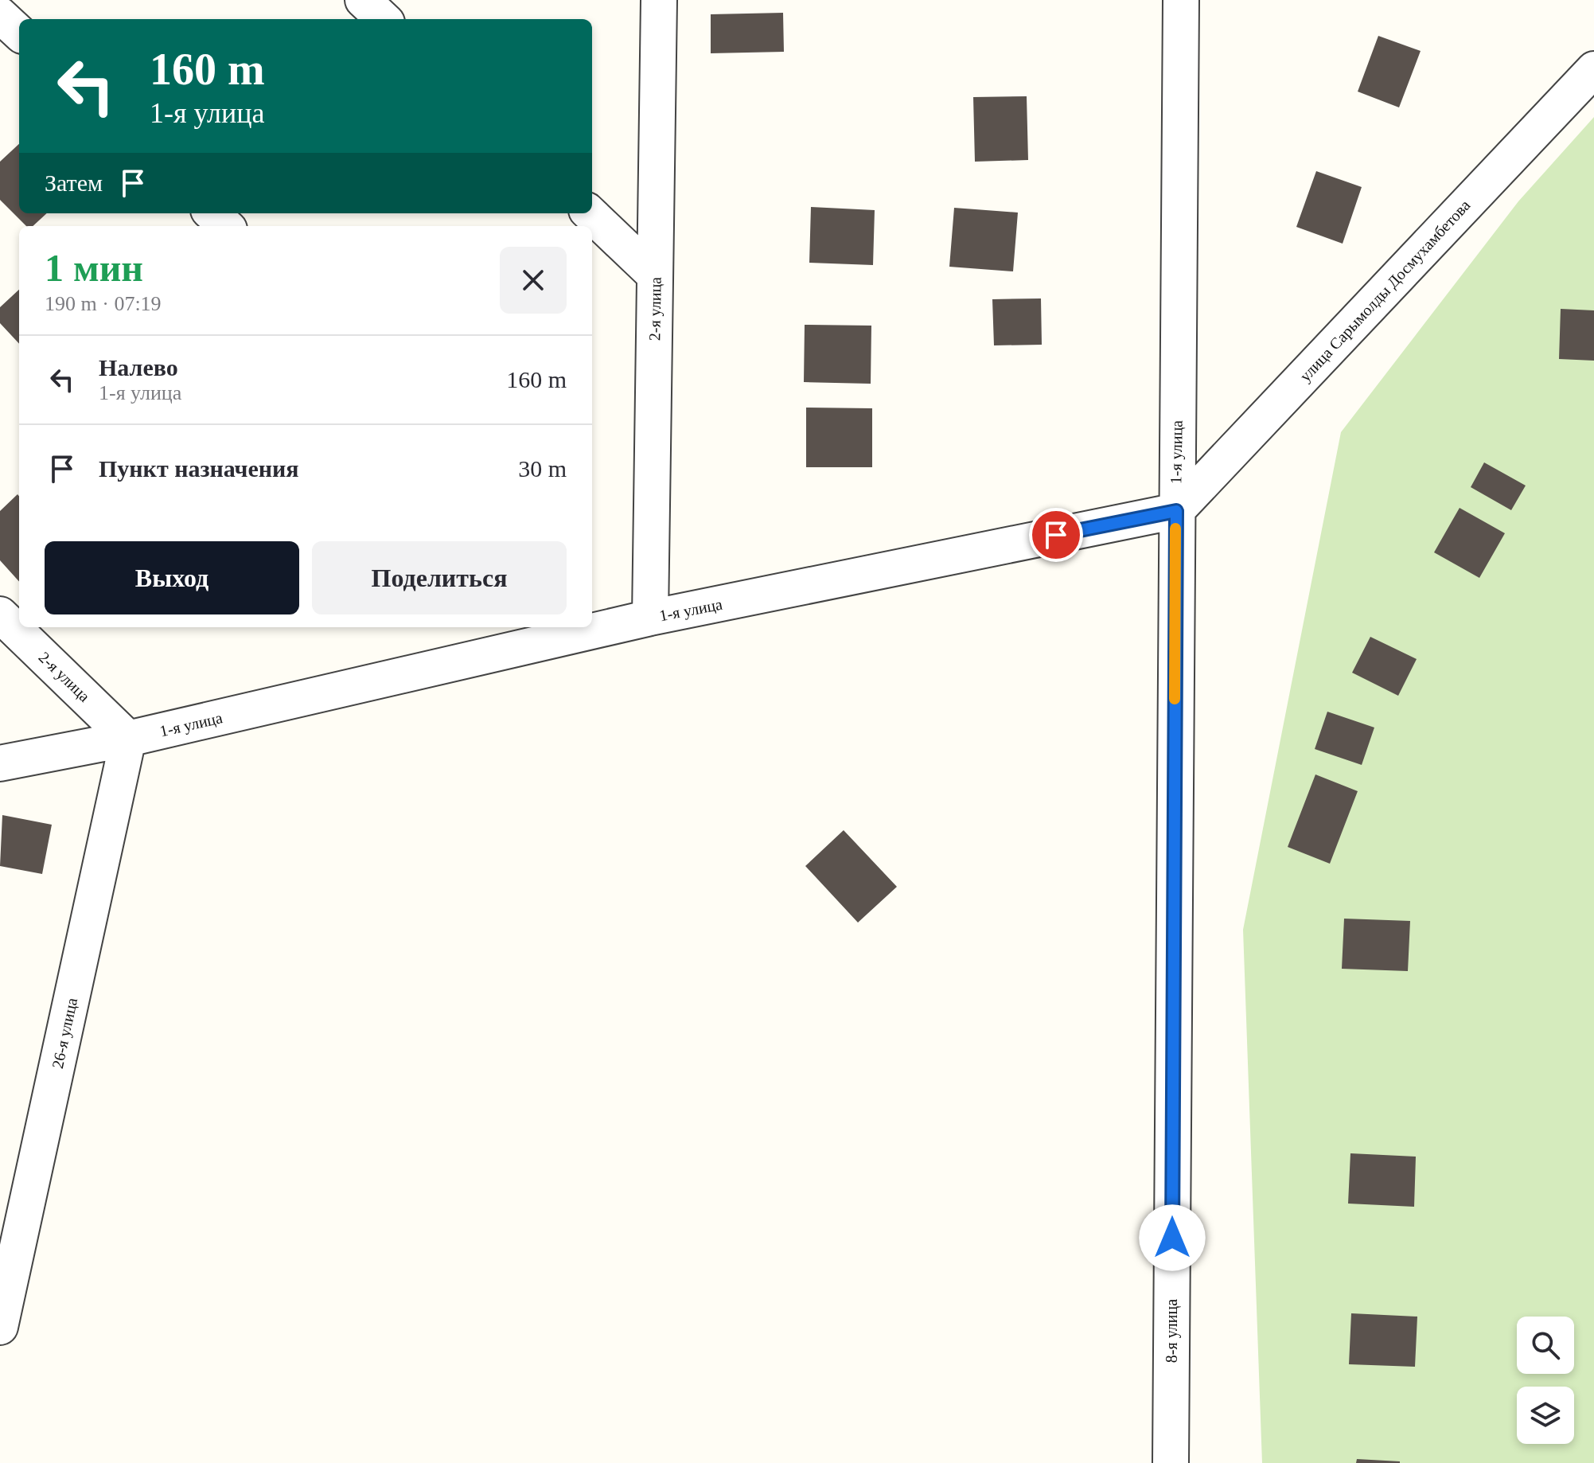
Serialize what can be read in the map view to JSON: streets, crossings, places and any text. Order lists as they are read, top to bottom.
{
  "streets": {
    "street": [
      "улица Сарымолды Досмухамбетова",
      "2-я улица",
      "1-я улица",
      "26-я улица",
      "8-я улица"
    ]
  },
  "crossings": [
    ["улица Сарымолды Досмухамбетова", "1-я улица"],
    ["улица Сарымолды Досмухамбетова", "8-я улица"],
    ["2-я улица", "1-я улица"],
    ["2-я улица", "26-я улица"],
    ["1-я улица", "26-я улица"],
    ["1-я улица", "8-я улица"]
  ],
  "page": {
    "turn": ["160 m", "1-я улица"],
    "then": "Затем",
    "heading": ["1 мин", "190 m · 07:19"],
    "list": [
      {
        "name": "Налево",
        "note": "1-я улица",
        "value": "160 m"
      },
      {
        "name": "Пункт назначения",
        "value": "30 m"
      }
    ],
    "buttons": ["Выход", "Поделиться"]
  }
}
